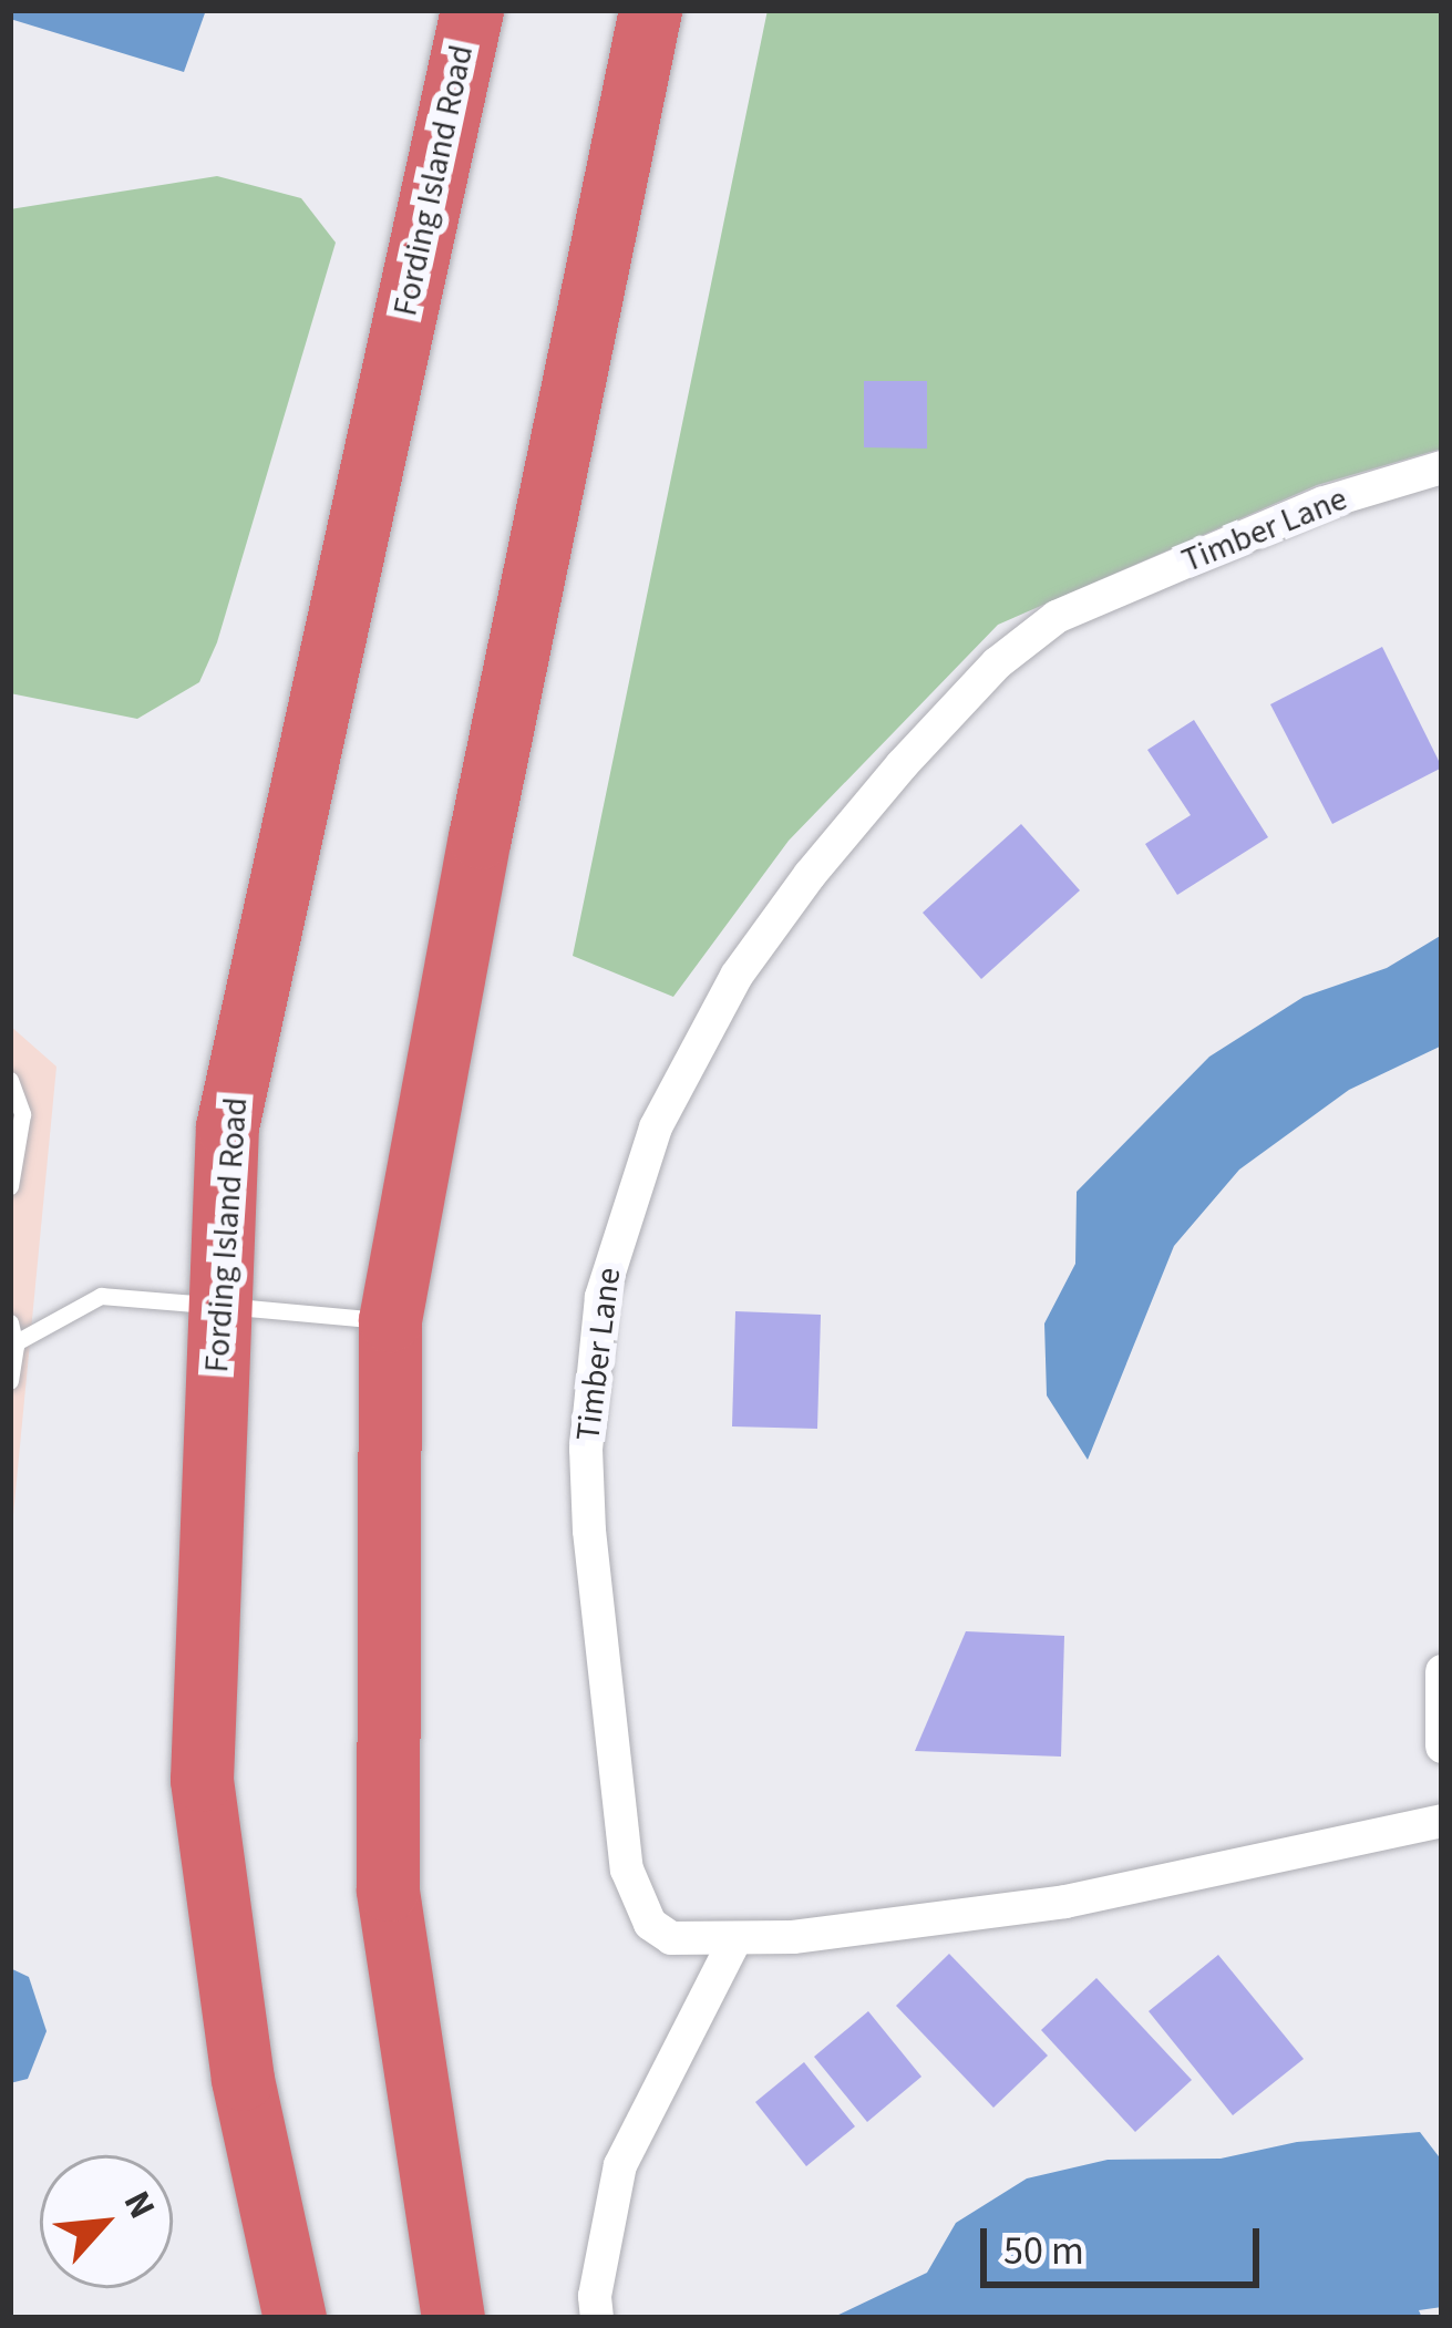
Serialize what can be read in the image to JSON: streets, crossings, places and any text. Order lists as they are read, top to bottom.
{
  "streets": {
    "highway": ["Fording Island Road"],
    "street": ["Timber Lane"]
  },
  "scale_bar": "50 m",
  "north": "top right"
}
